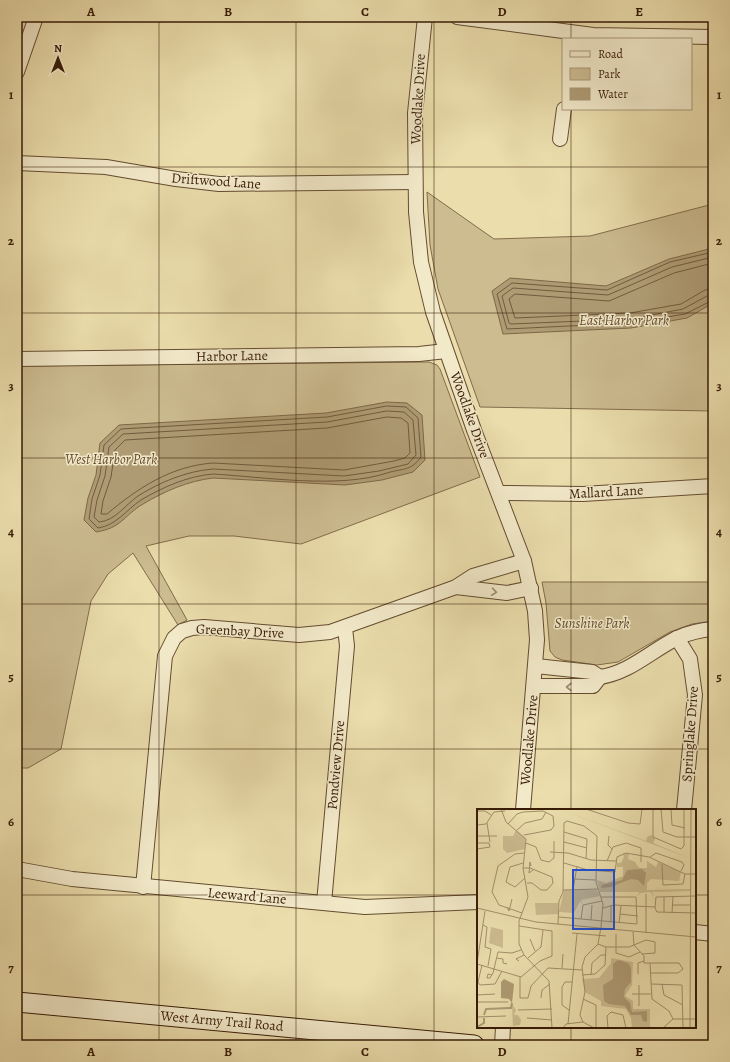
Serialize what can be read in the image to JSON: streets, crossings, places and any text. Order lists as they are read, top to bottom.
{
  "streets": {
    "main road": ["West Army Trail Road"],
    "street": [
      "Woodlake Drive",
      "Driftwood Lane",
      "Harbor Lane",
      "Mallard Lane",
      "Greenbay Drive",
      "Springlake Drive",
      "Pondview Drive",
      "Leeward Lane"
    ]
  },
  "crossings": [
    ["Woodlake Drive", "Driftwood Lane"],
    ["Woodlake Drive", "Harbor Lane"],
    ["Woodlake Drive", "Mallard Lane"],
    ["Woodlake Drive", "Greenbay Drive"],
    ["Greenbay Drive", "Pondview Drive"],
    ["Greenbay Drive", "Leeward Lane"],
    ["Pondview Drive", "Leeward Lane"]
  ],
  "parks": ["East Harbor Park", "West Harbor Park", "Sunshine Park"],
  "legend": ["Road", "Park", "Water"],
  "north": "top",
  "grid": {
    "columns": [
      "A",
      "B",
      "C",
      "D",
      "E"
    ],
    "rows": [
      "1",
      "2",
      "3",
      "4",
      "5",
      "6",
      "7"
    ]
  }
}
